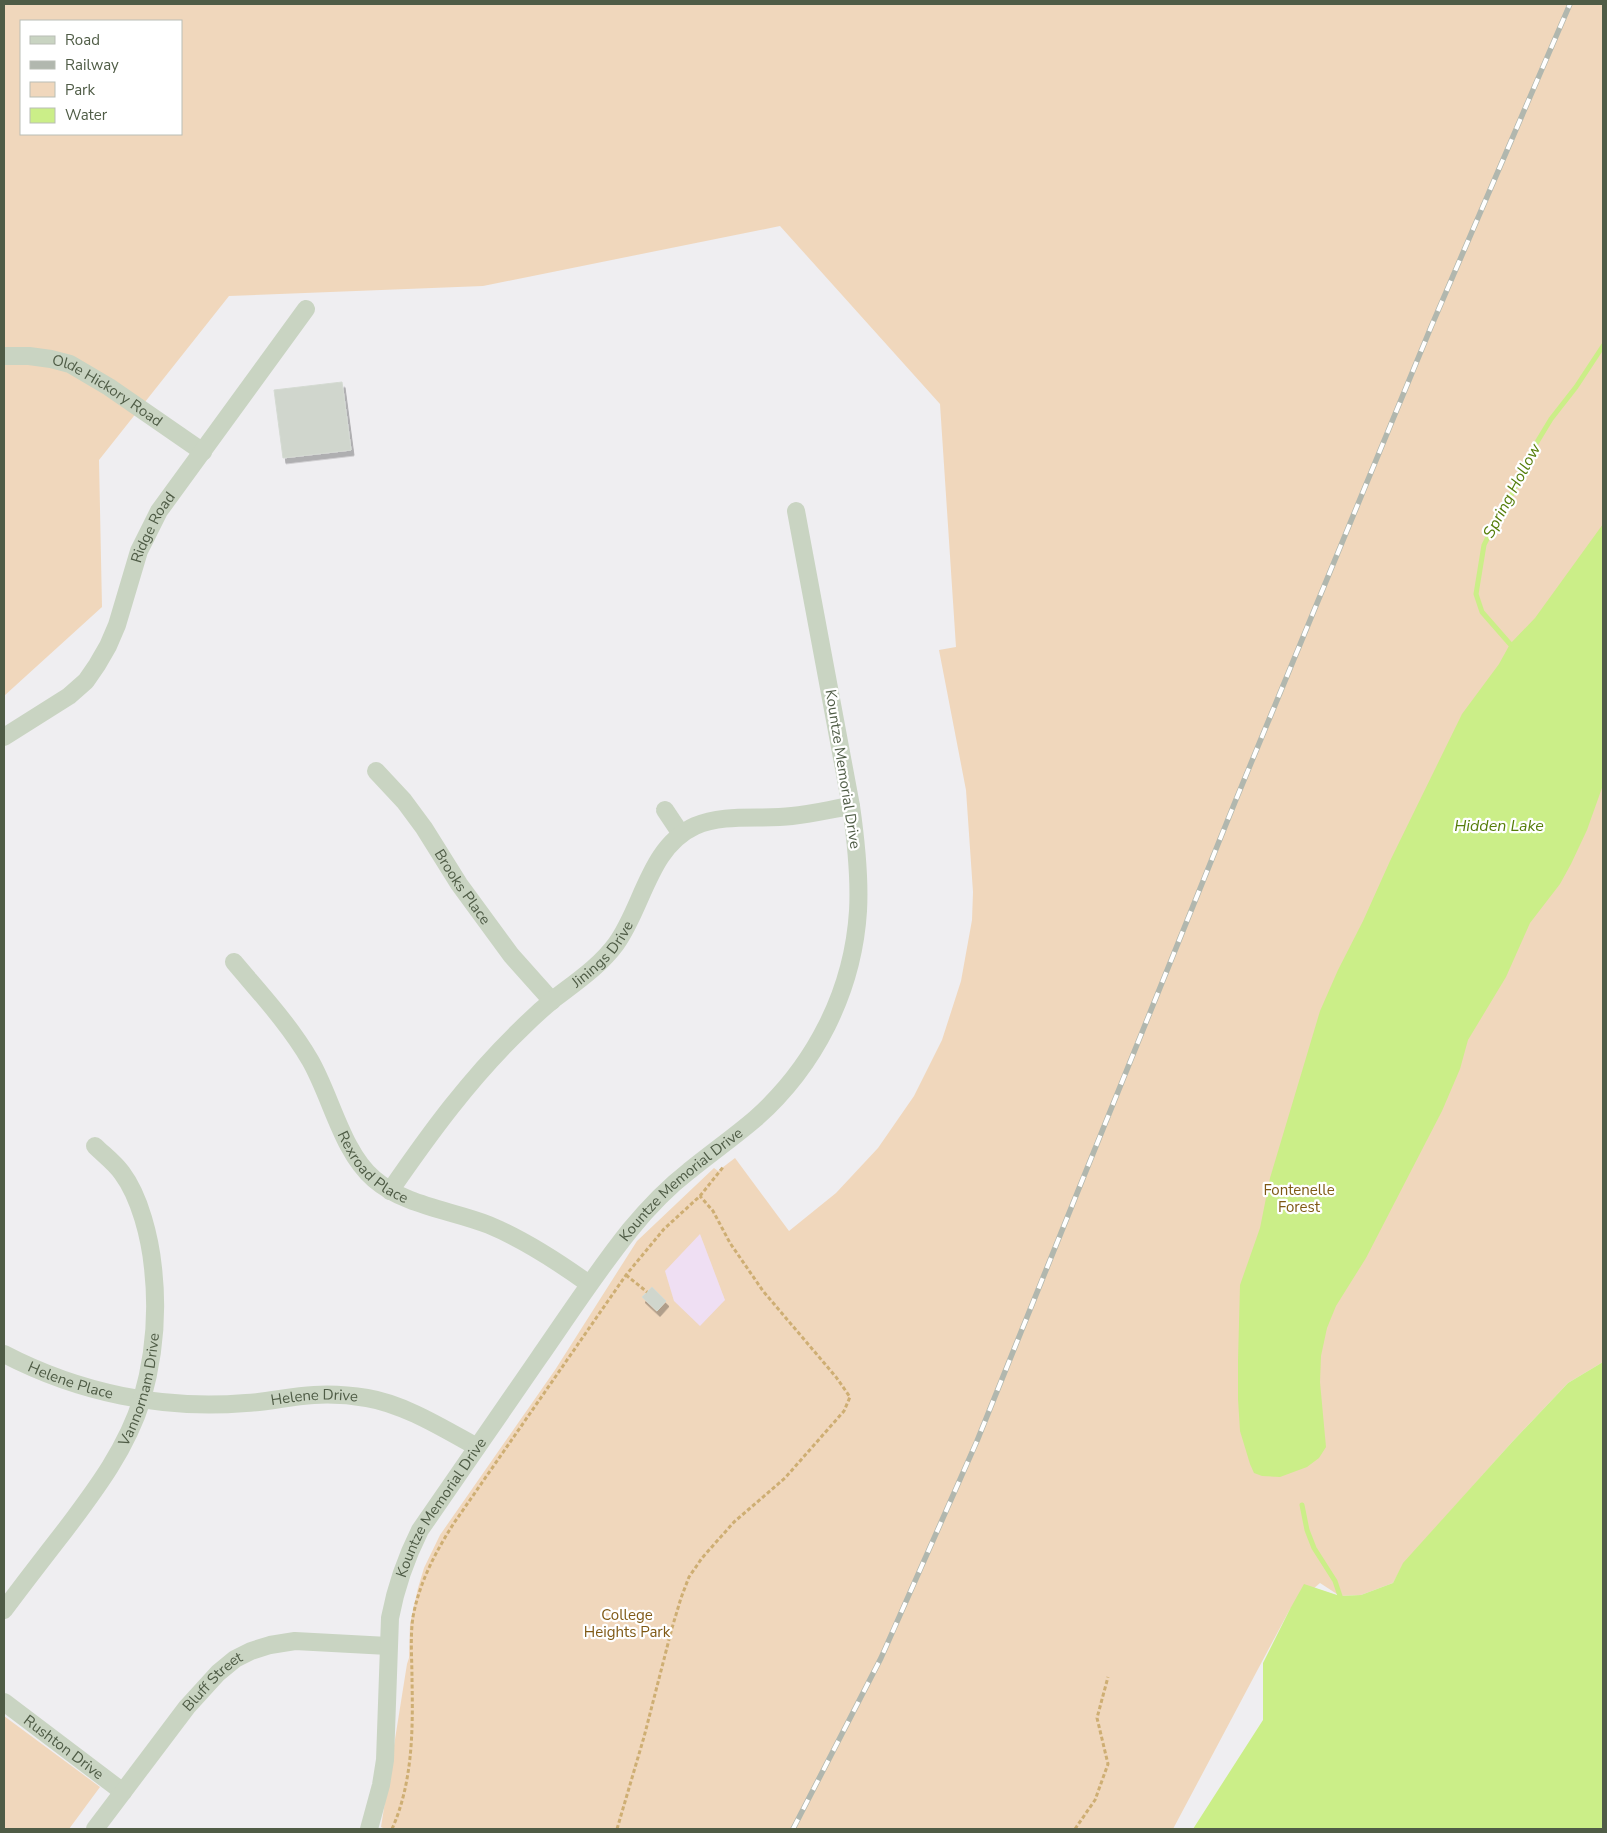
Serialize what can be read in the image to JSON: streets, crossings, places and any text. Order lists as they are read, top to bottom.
{
  "streets": {
    "street": [
      "Olde Hickory Road",
      "Ridge Road",
      "Kountze Memorial Drive",
      "Brooks Place",
      "Jinings Drive",
      "Rexroad Place",
      "Helene Place",
      "Vannornam Drive",
      "Helene Drive",
      "Bluff Street",
      "Rushton Drive"
    ]
  },
  "crossings": [
    ["Olde Hickory Road", "Ridge Road"],
    ["Kountze Memorial Drive", "Jinings Drive"],
    ["Kountze Memorial Drive", "Rexroad Place"],
    ["Kountze Memorial Drive", "Helene Drive"],
    ["Kountze Memorial Drive", "Bluff Street"],
    ["Brooks Place", "Jinings Drive"],
    ["Jinings Drive", "Rexroad Place"],
    ["Helene Place", "Vannornam Drive"],
    ["Helene Place", "Helene Drive"],
    ["Vannornam Drive", "Helene Drive"],
    ["Bluff Street", "Rushton Drive"]
  ],
  "water": ["Spring Hollow", "Hidden Lake"],
  "parks": ["Fontenelle Forest", "College Heights Park"],
  "legend": [
    "Road",
    "Railway",
    "Park",
    "Water"
  ]
}
